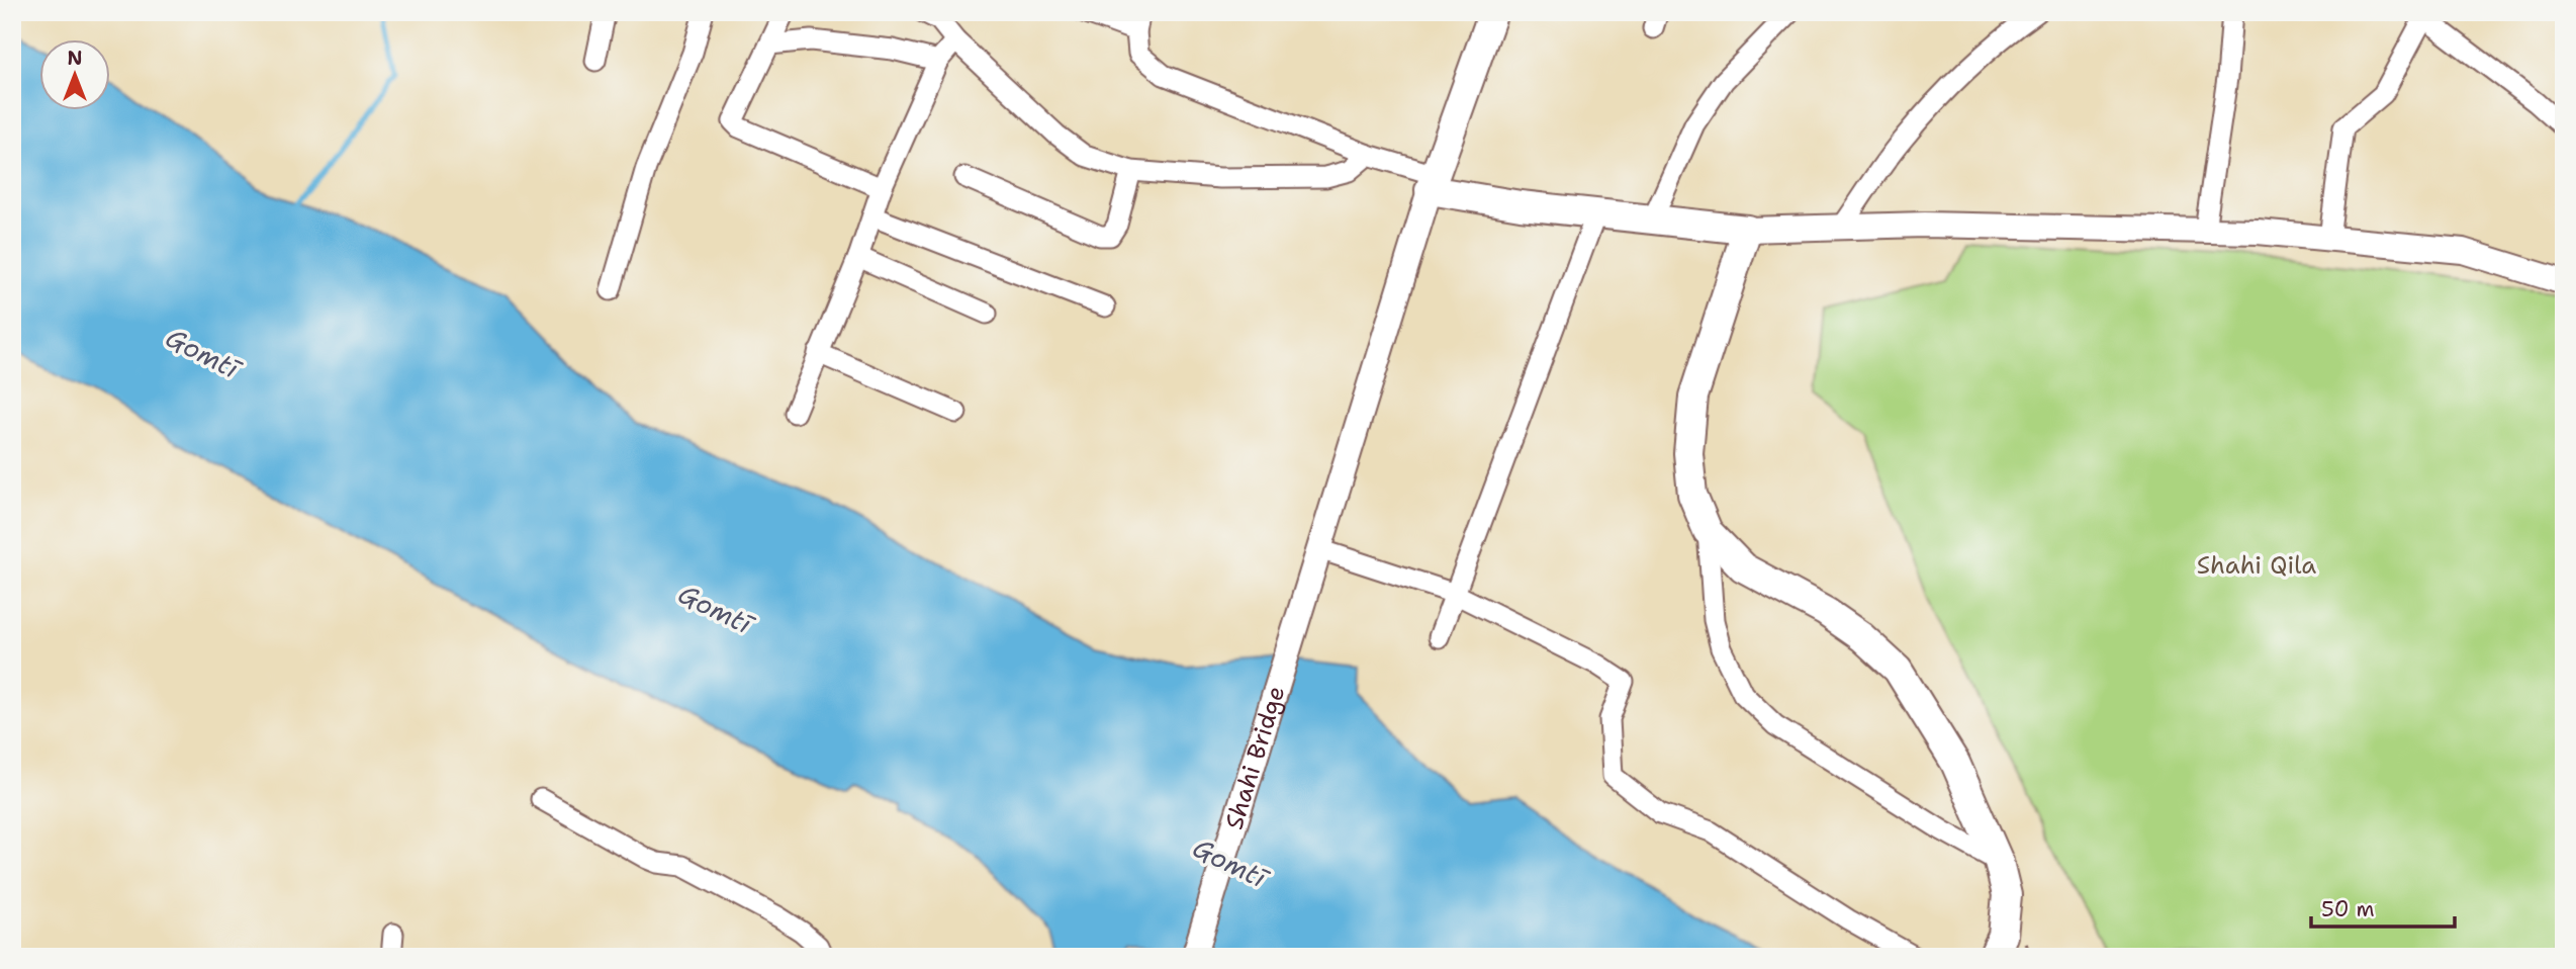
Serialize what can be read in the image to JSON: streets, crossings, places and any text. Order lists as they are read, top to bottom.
{
  "streets": {
    "street": ["Shahi Bridge"]
  },
  "water": ["Gomtī"],
  "parks": ["Shahi Qila"],
  "scale_bar": "50 m",
  "north": "top"
}
